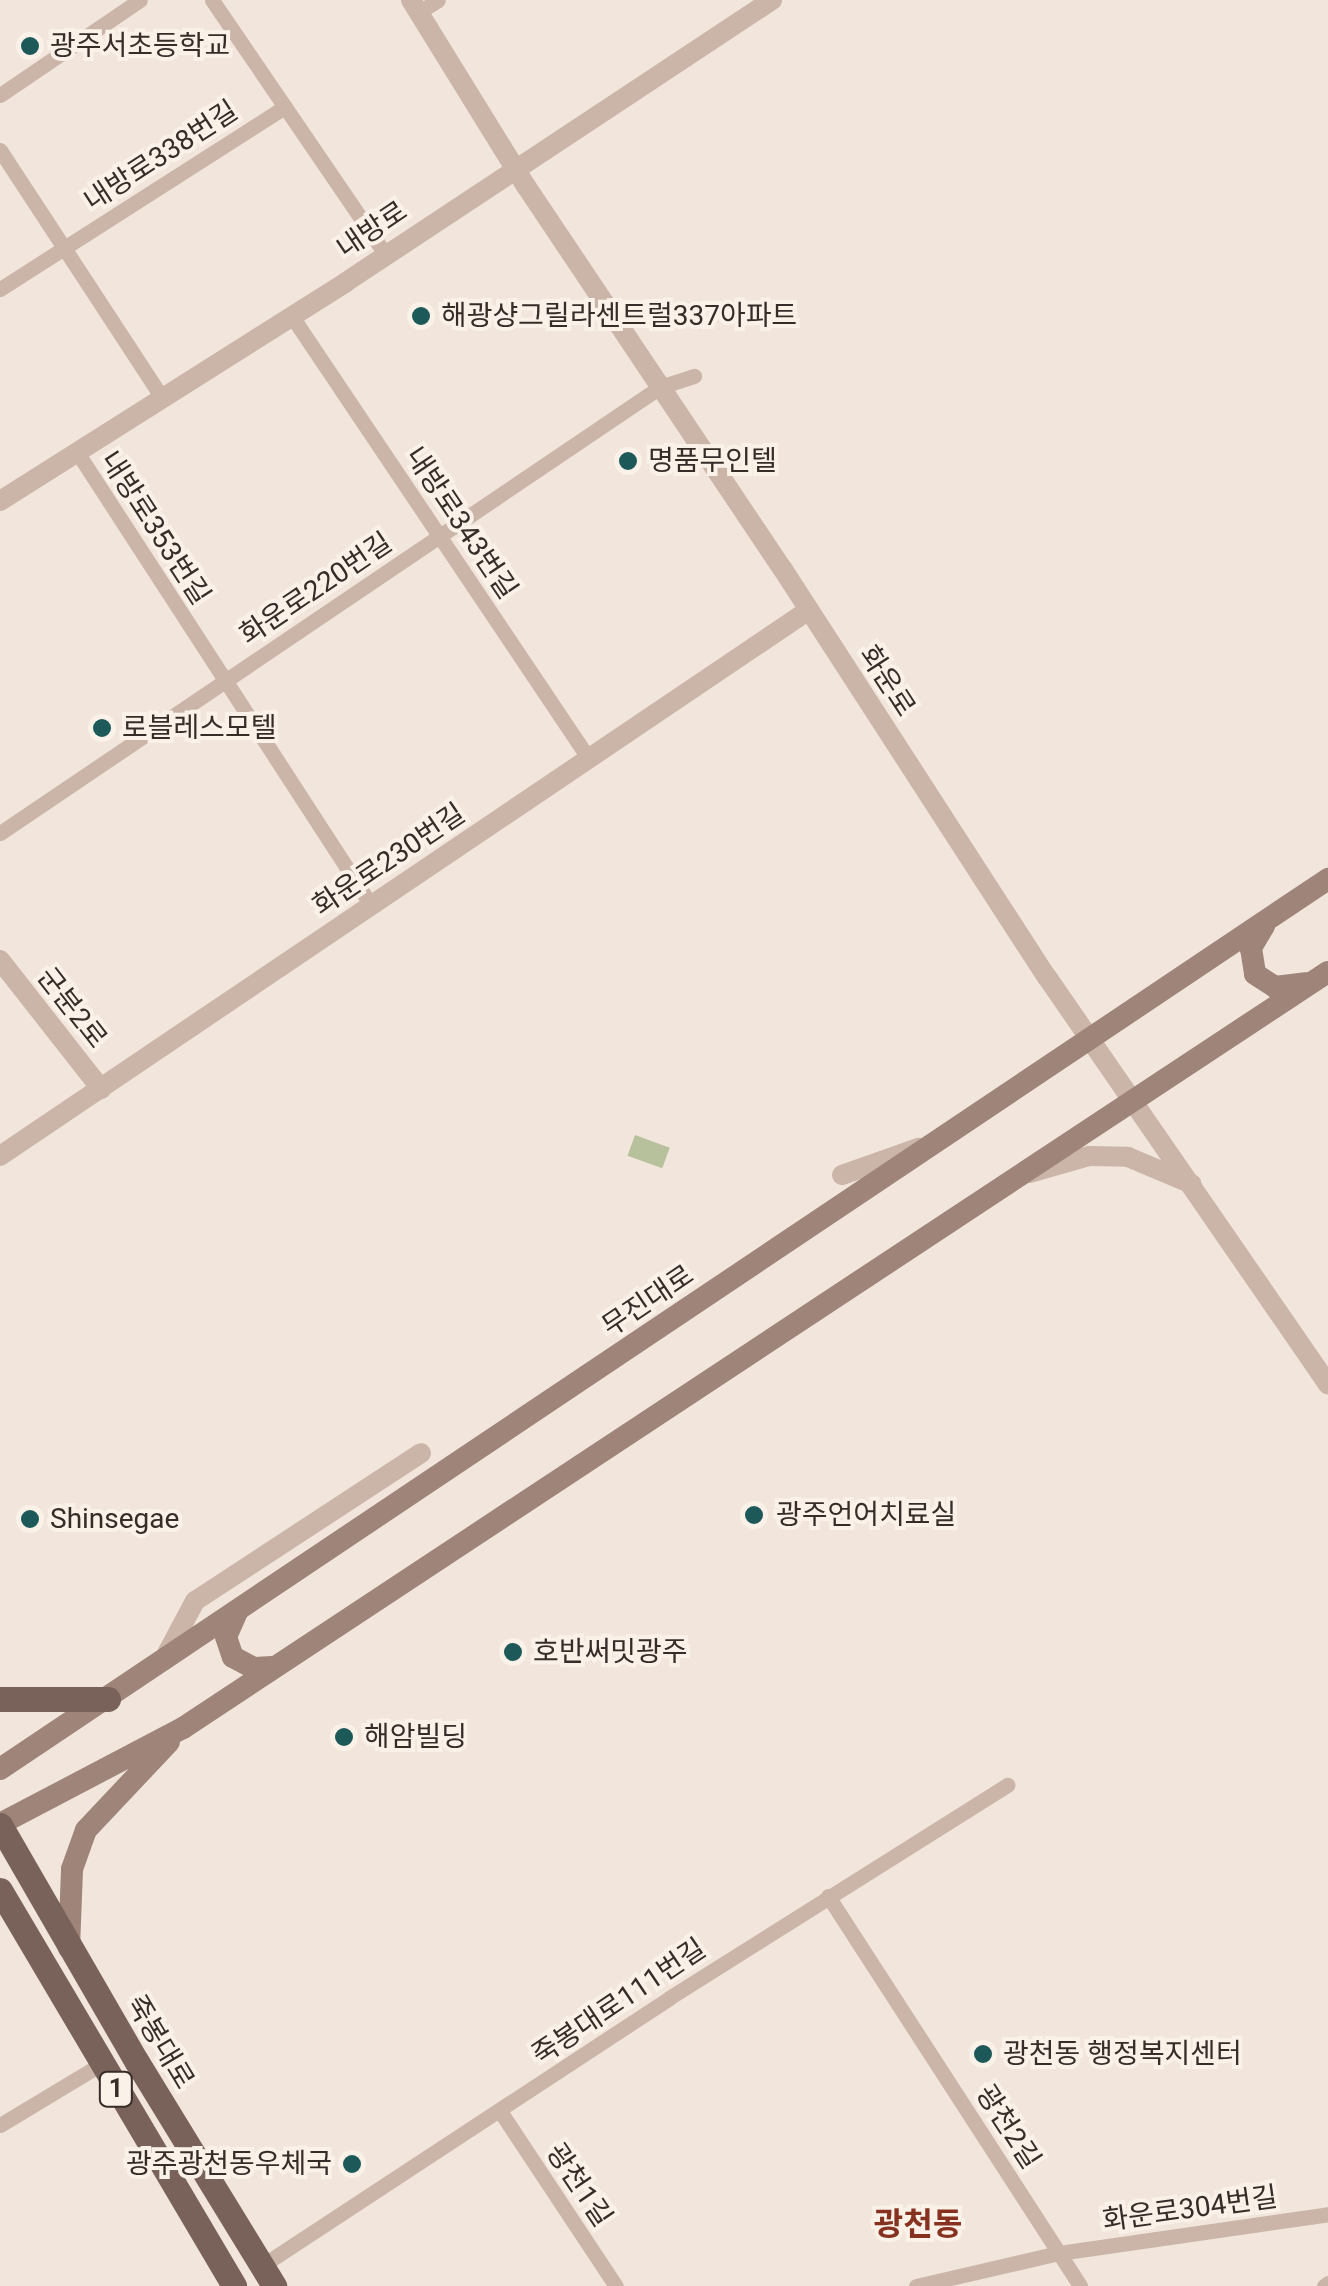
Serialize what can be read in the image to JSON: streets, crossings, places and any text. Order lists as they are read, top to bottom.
{
  "streets": {
    "main road": ["무진대로", "죽봉대로", "1"],
    "street": [
      "내방로338번길",
      "내방로",
      "내방로343번길",
      "내방로353번길",
      "화운로220번길",
      "화운로",
      "화운로230번길",
      "군분2로",
      "죽봉대로111번길",
      "광천2길",
      "광천1길",
      "화운로304번길"
    ]
  },
  "crossings": [
    ["내방로", "내방로343번길"],
    ["내방로", "내방로353번길"],
    ["내방로", "화운로"],
    ["내방로343번길", "화운로220번길"],
    ["내방로343번길", "화운로230번길"],
    ["내방로353번길", "화운로220번길"],
    ["내방로353번길", "화운로230번길"],
    ["화운로220번길", "화운로"],
    ["화운로", "화운로230번길"],
    ["화운로", "무진대로"],
    ["화운로230번길", "군분2로"],
    ["죽봉대로111번길", "죽봉대로"],
    ["죽봉대로111번길", "광천2길"],
    ["죽봉대로111번길", "광천1길"],
    ["광천2길", "화운로304번길"]
  ],
  "districts": ["광천동"],
  "places": [
    "광주서초등학교",
    "해광샹그릴라센트럴337아파트",
    "명품무인텔",
    "로블레스모텔",
    "광주언어치료실",
    "Shinsegae",
    "호반써밋광주",
    "해암빌딩",
    "광천동 행정복지센터",
    "광주광천동우체국"
  ]
}
